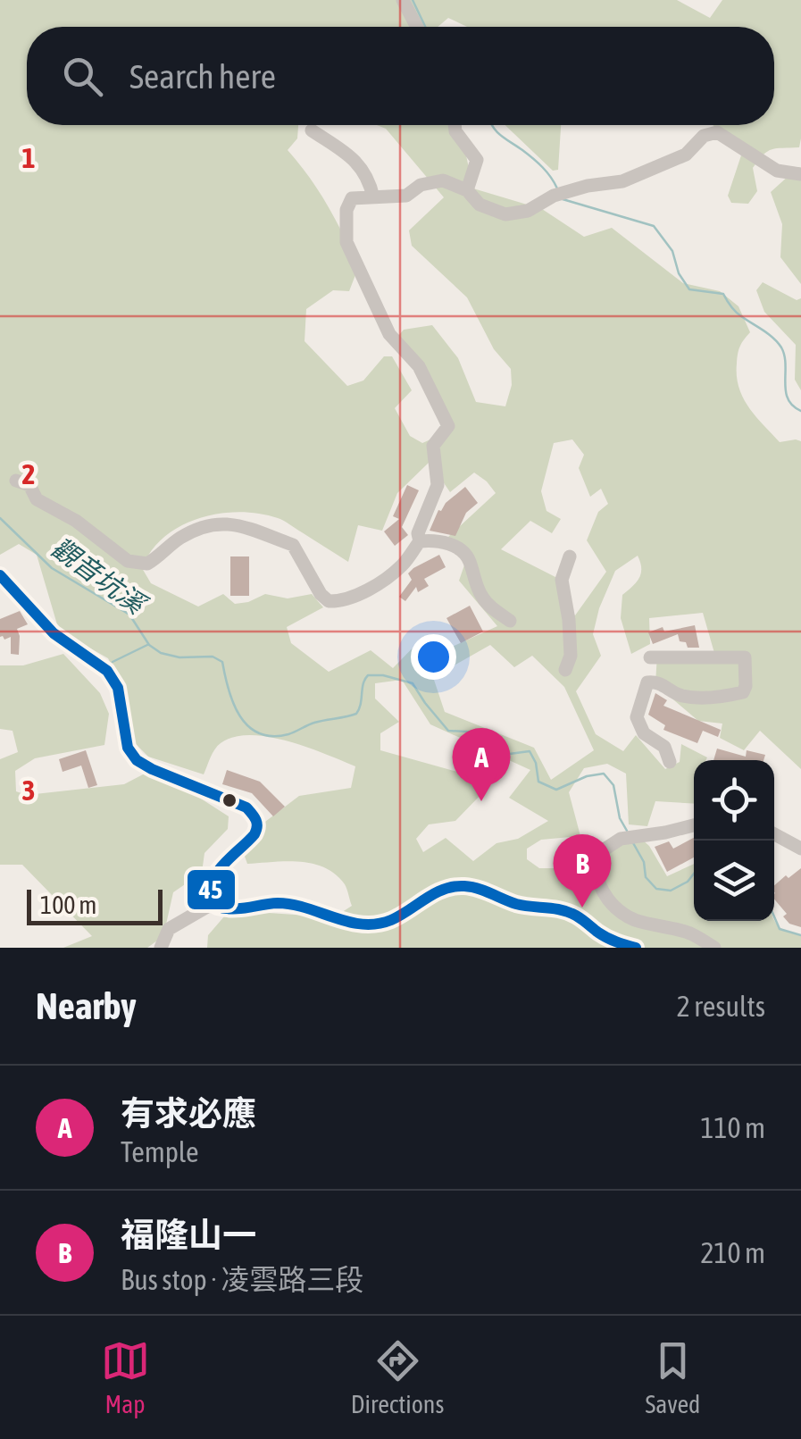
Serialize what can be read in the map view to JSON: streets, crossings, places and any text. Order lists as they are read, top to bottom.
{
  "water": ["觀音坑溪"],
  "lines": ["transit line 45"],
  "scale_bar": "100 m",
  "page": {
    "search": "Search here",
    "pins": ["A", "B"],
    "scale": "100 m",
    "heading": ["Nearby", "2 results"],
    "list": [
      {
        "mark": "A",
        "name": "有求必應",
        "note": "Temple",
        "value": "110 m"
      },
      {
        "mark": "B",
        "name": "福隆山一",
        "note": "Bus stop · 凌雲路三段",
        "value": "210 m"
      }
    ],
    "nav": ["Map", "Directions", "Saved"]
  },
  "grid": {
    "rows": ["1", "2", "3"]
  }
}
